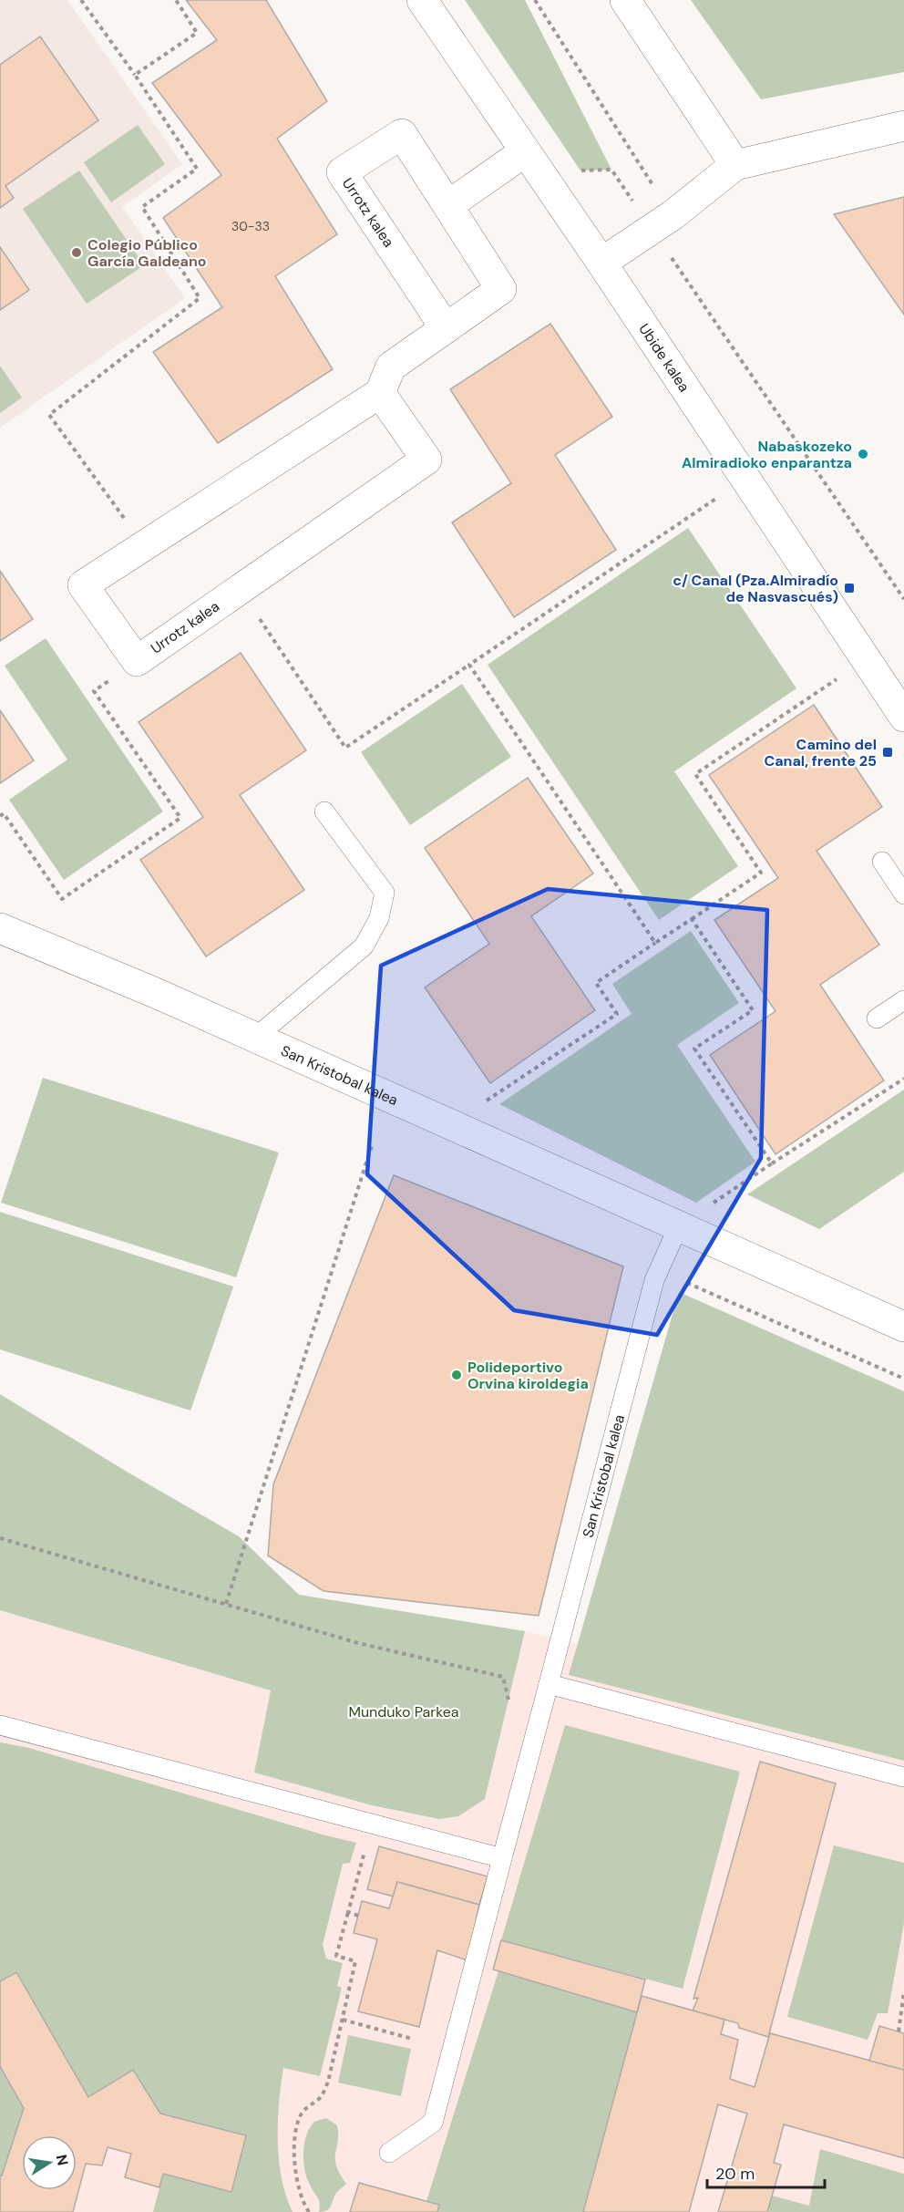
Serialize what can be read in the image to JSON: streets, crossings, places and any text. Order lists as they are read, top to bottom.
{
  "streets": {
    "street": ["Urrotz kalea", "Ubide kalea", "San Kristobal kalea"]
  },
  "parks": ["Munduko Parkea"],
  "places": {
    "other": ["Colegio Público García Galdeano", "Nabaskozeko Almiradioko enparantza", "Polideportivo Orvina kiroldegia"],
    "transit": ["c/ Canal (Pza.Almiradío de Nasvascués)", "Camino del Canal, frente 25"]
  },
  "house_numbers": ["30-33"],
  "scale_bar": "20 m",
  "north": "right"
}
